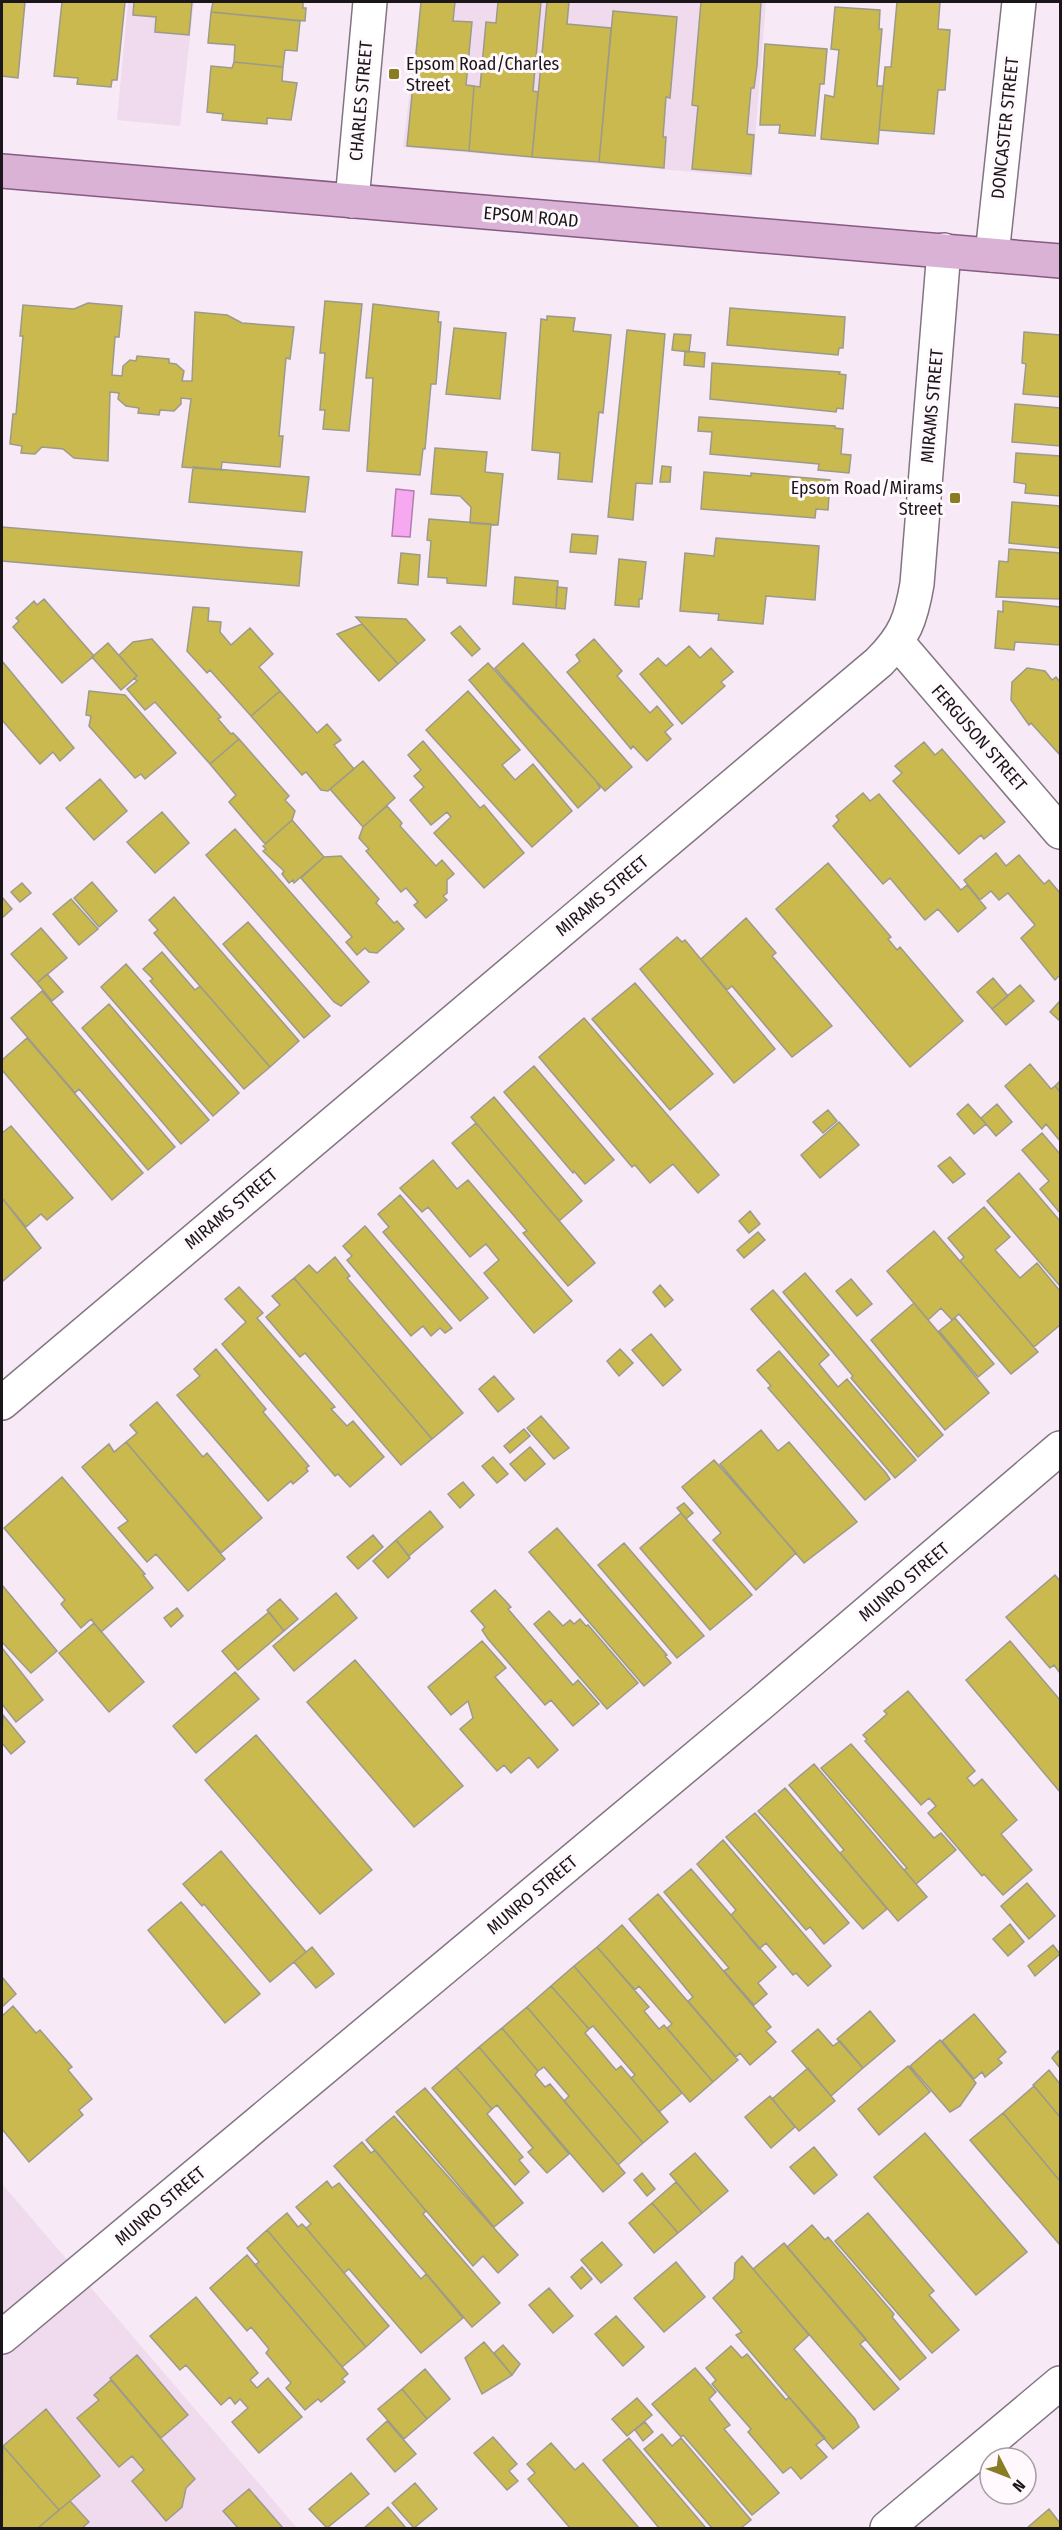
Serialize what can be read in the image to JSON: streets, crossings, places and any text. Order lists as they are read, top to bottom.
{
  "streets": {
    "main road": ["EPSOM ROAD"],
    "street": [
      "CHARLES STREET",
      "DONCASTER STREET",
      "MIRAMS STREET",
      "FERGUSON STREET",
      "MUNRO STREET"
    ]
  },
  "crossings": [
    ["CHARLES STREET", "EPSOM ROAD"],
    ["DONCASTER STREET", "EPSOM ROAD"],
    ["EPSOM ROAD", "MIRAMS STREET"],
    ["MIRAMS STREET", "FERGUSON STREET"]
  ],
  "places": {
    "transit": ["Epsom Road/Charles Street", "Epsom Road/Mirams Street"]
  },
  "north": "bottom right"
}
